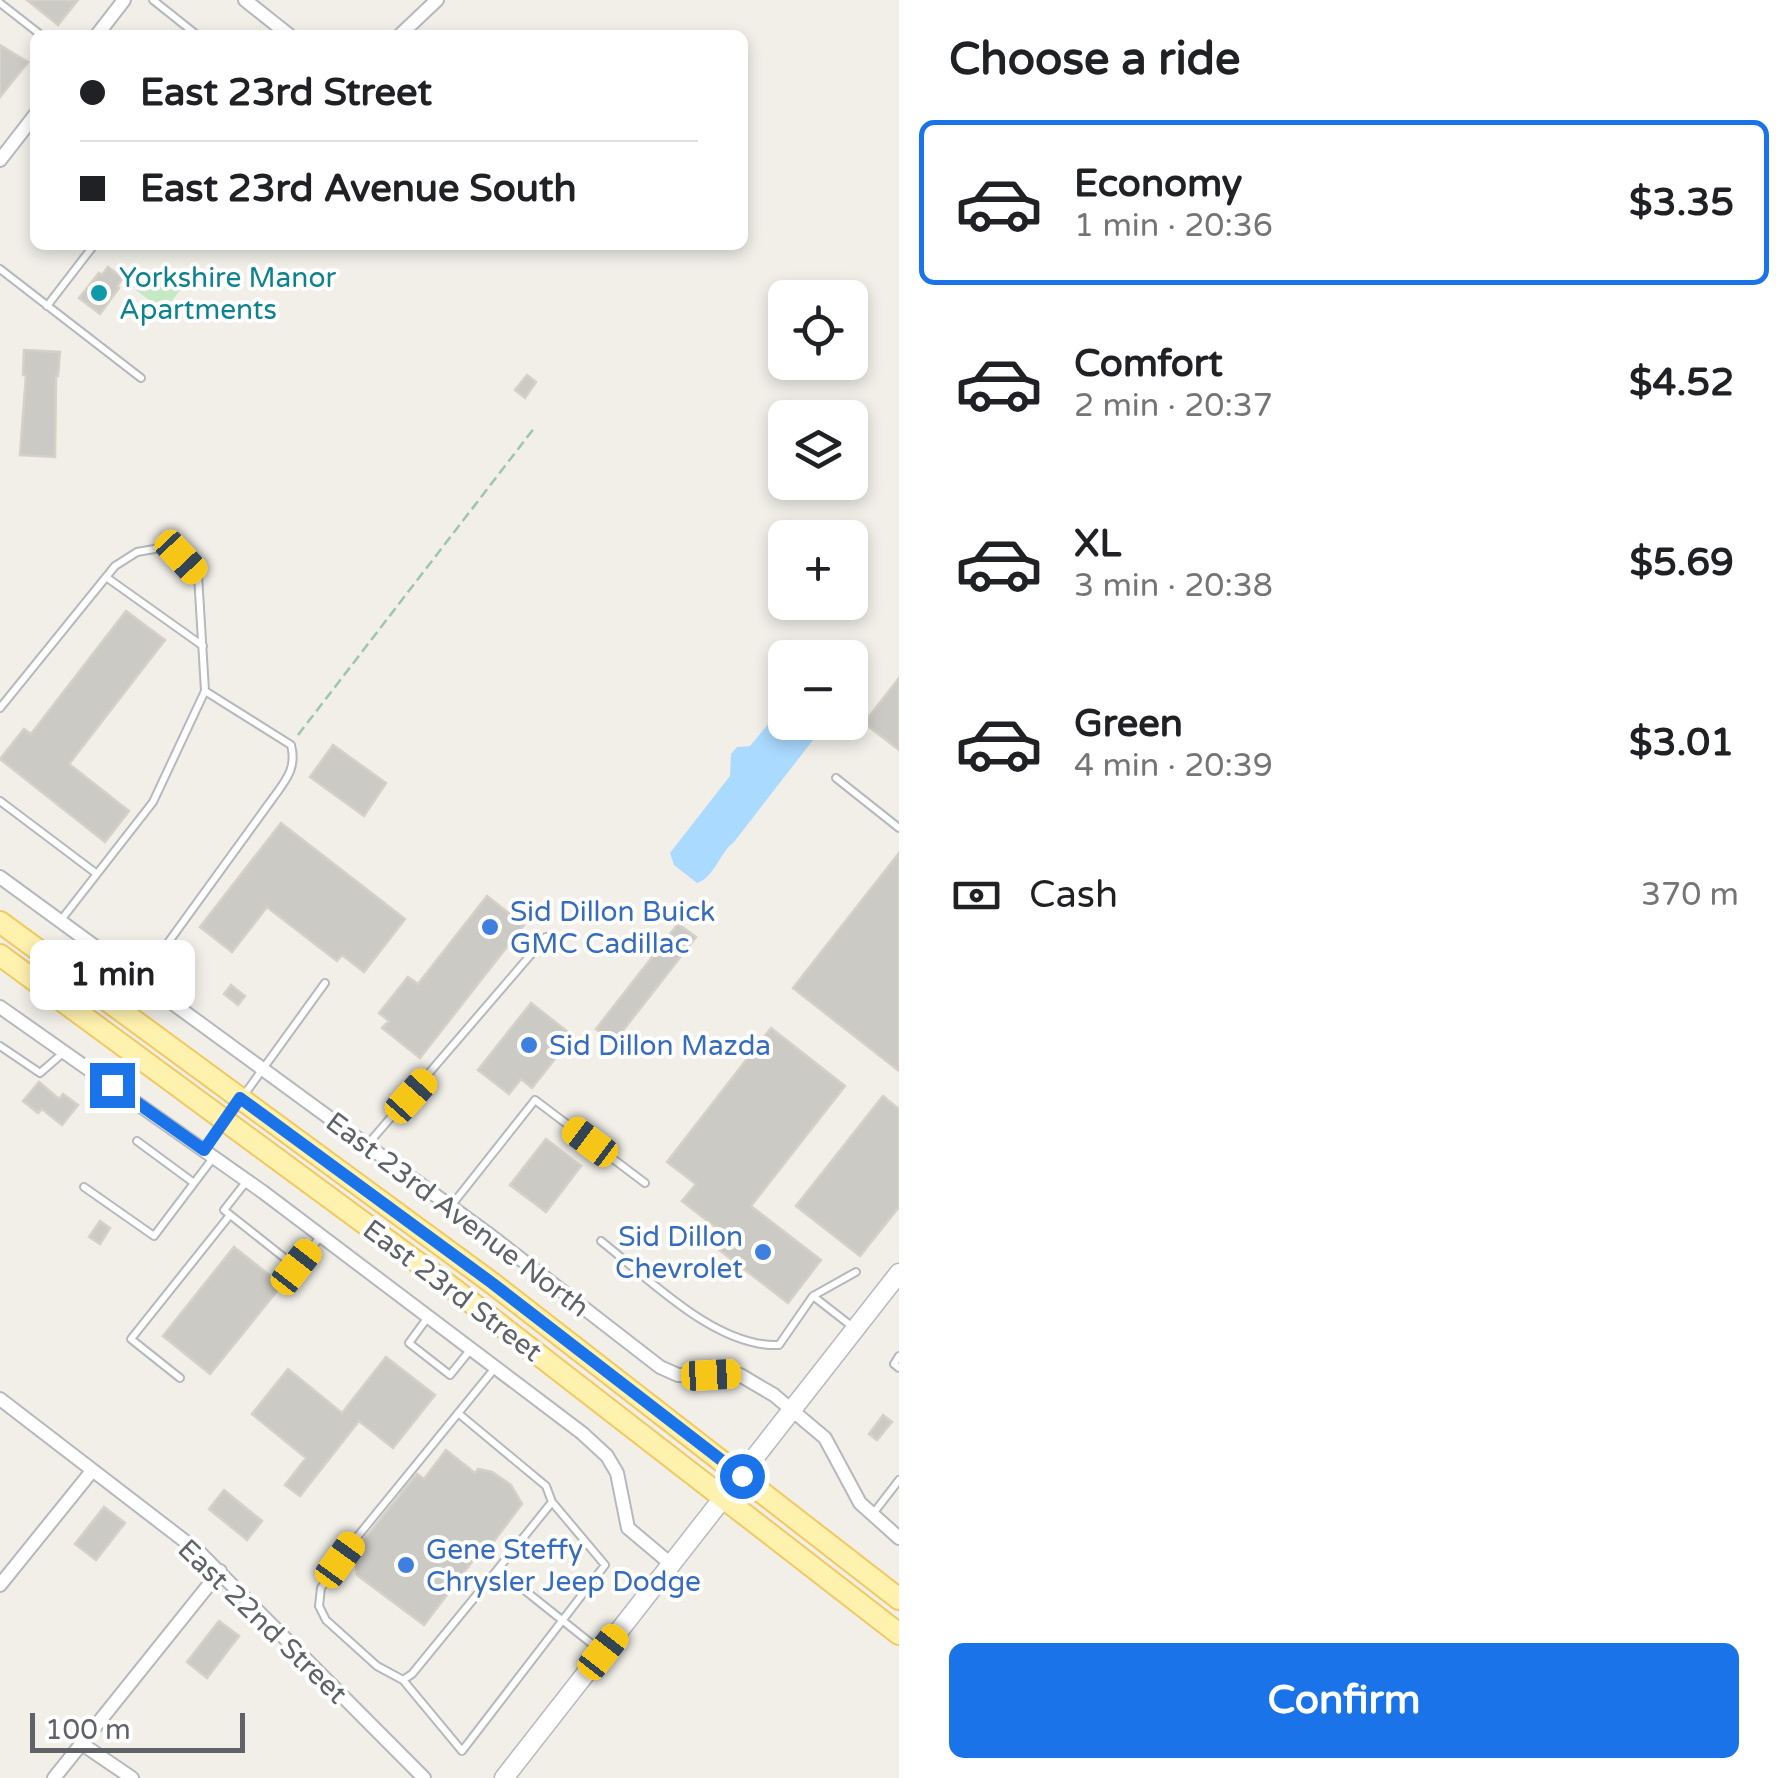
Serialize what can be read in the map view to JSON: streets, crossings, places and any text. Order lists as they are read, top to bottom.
{
  "streets": {
    "main road": ["East 23rd Street"],
    "street": ["East 23rd Avenue North", "East 22nd Street"]
  },
  "places": [
    "Yorkshire Manor Apartments",
    "Sid Dillon Buick GMC Cadillac",
    "Sid Dillon Mazda",
    "Sid Dillon Chevrolet",
    "Gene Steffy Chrysler Jeep Dodge"
  ],
  "scale_bar": "100 m",
  "page": {
    "heading": "Choose a ride",
    "banner": ["East 23rd Street", "East 23rd Avenue South"],
    "list": [
      {
        "name": "Economy",
        "note": "1 min · 20:36",
        "value": "$3.35"
      },
      {
        "name": "Comfort",
        "note": "2 min · 20:37",
        "value": "$4.52"
      },
      {
        "name": "XL",
        "note": "3 min · 20:38",
        "value": "$5.69"
      },
      {
        "name": "Green",
        "note": "4 min · 20:39",
        "value": "$3.01"
      }
    ],
    "map_buttons": ["+", "−"],
    "pay": ["Cash", "370 m"],
    "bubble": "1 min",
    "buttons": "Confirm",
    "scale": "100 m"
  }
}
